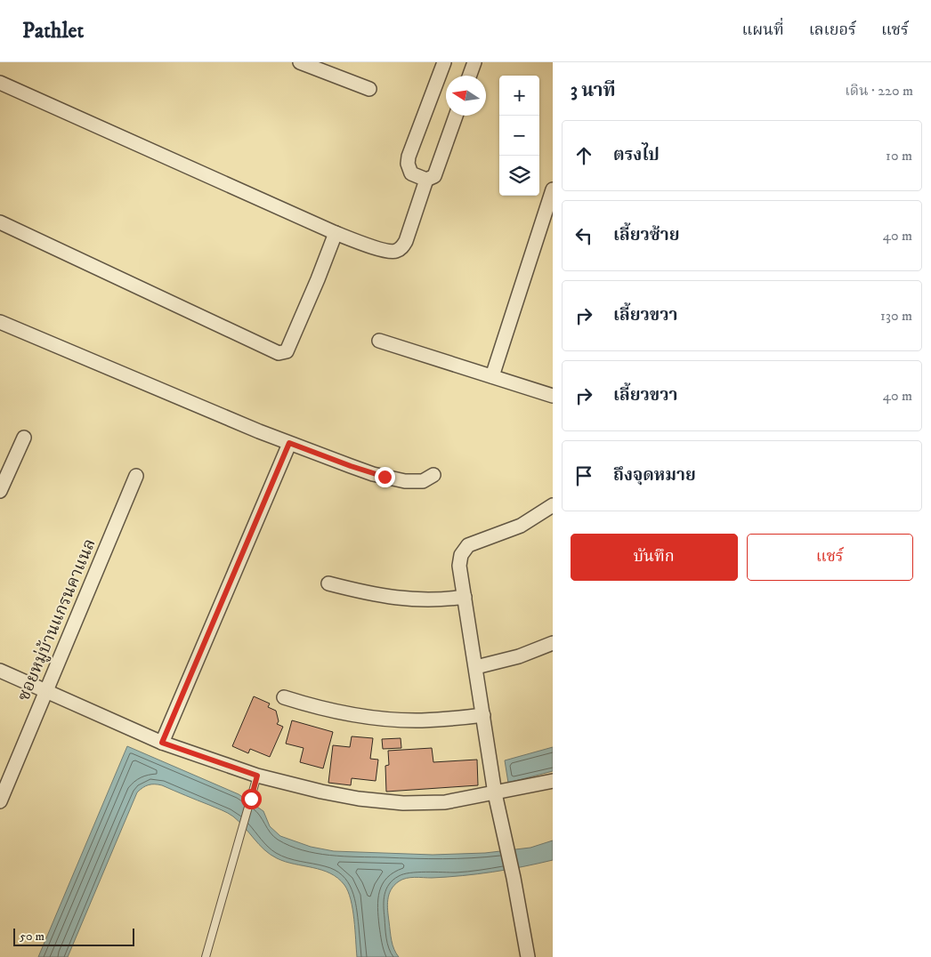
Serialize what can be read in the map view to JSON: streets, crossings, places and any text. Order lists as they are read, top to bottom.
{
  "streets": {
    "street": ["ซอยหมู่บ้านแกรนคาแนล"]
  },
  "scale_bar": "50 m",
  "north": "left",
  "page": {
    "header": "Pathlet",
    "nav": ["แผนที่", "เลเยอร์", "แชร์"],
    "heading": ["3 นาที", "เดิน · 220 m"],
    "map_buttons": ["+", "−"],
    "list": [
      ["ตรงไป", "10 m"],
      ["เลี้ยวซ้าย", "40 m"],
      ["เลี้ยวขวา", "130 m"],
      ["เลี้ยวขวา", "40 m"],
      "ถึงจุดหมาย"
    ],
    "buttons": ["บันทึก", "แชร์"],
    "scale": "50 m"
  }
}
